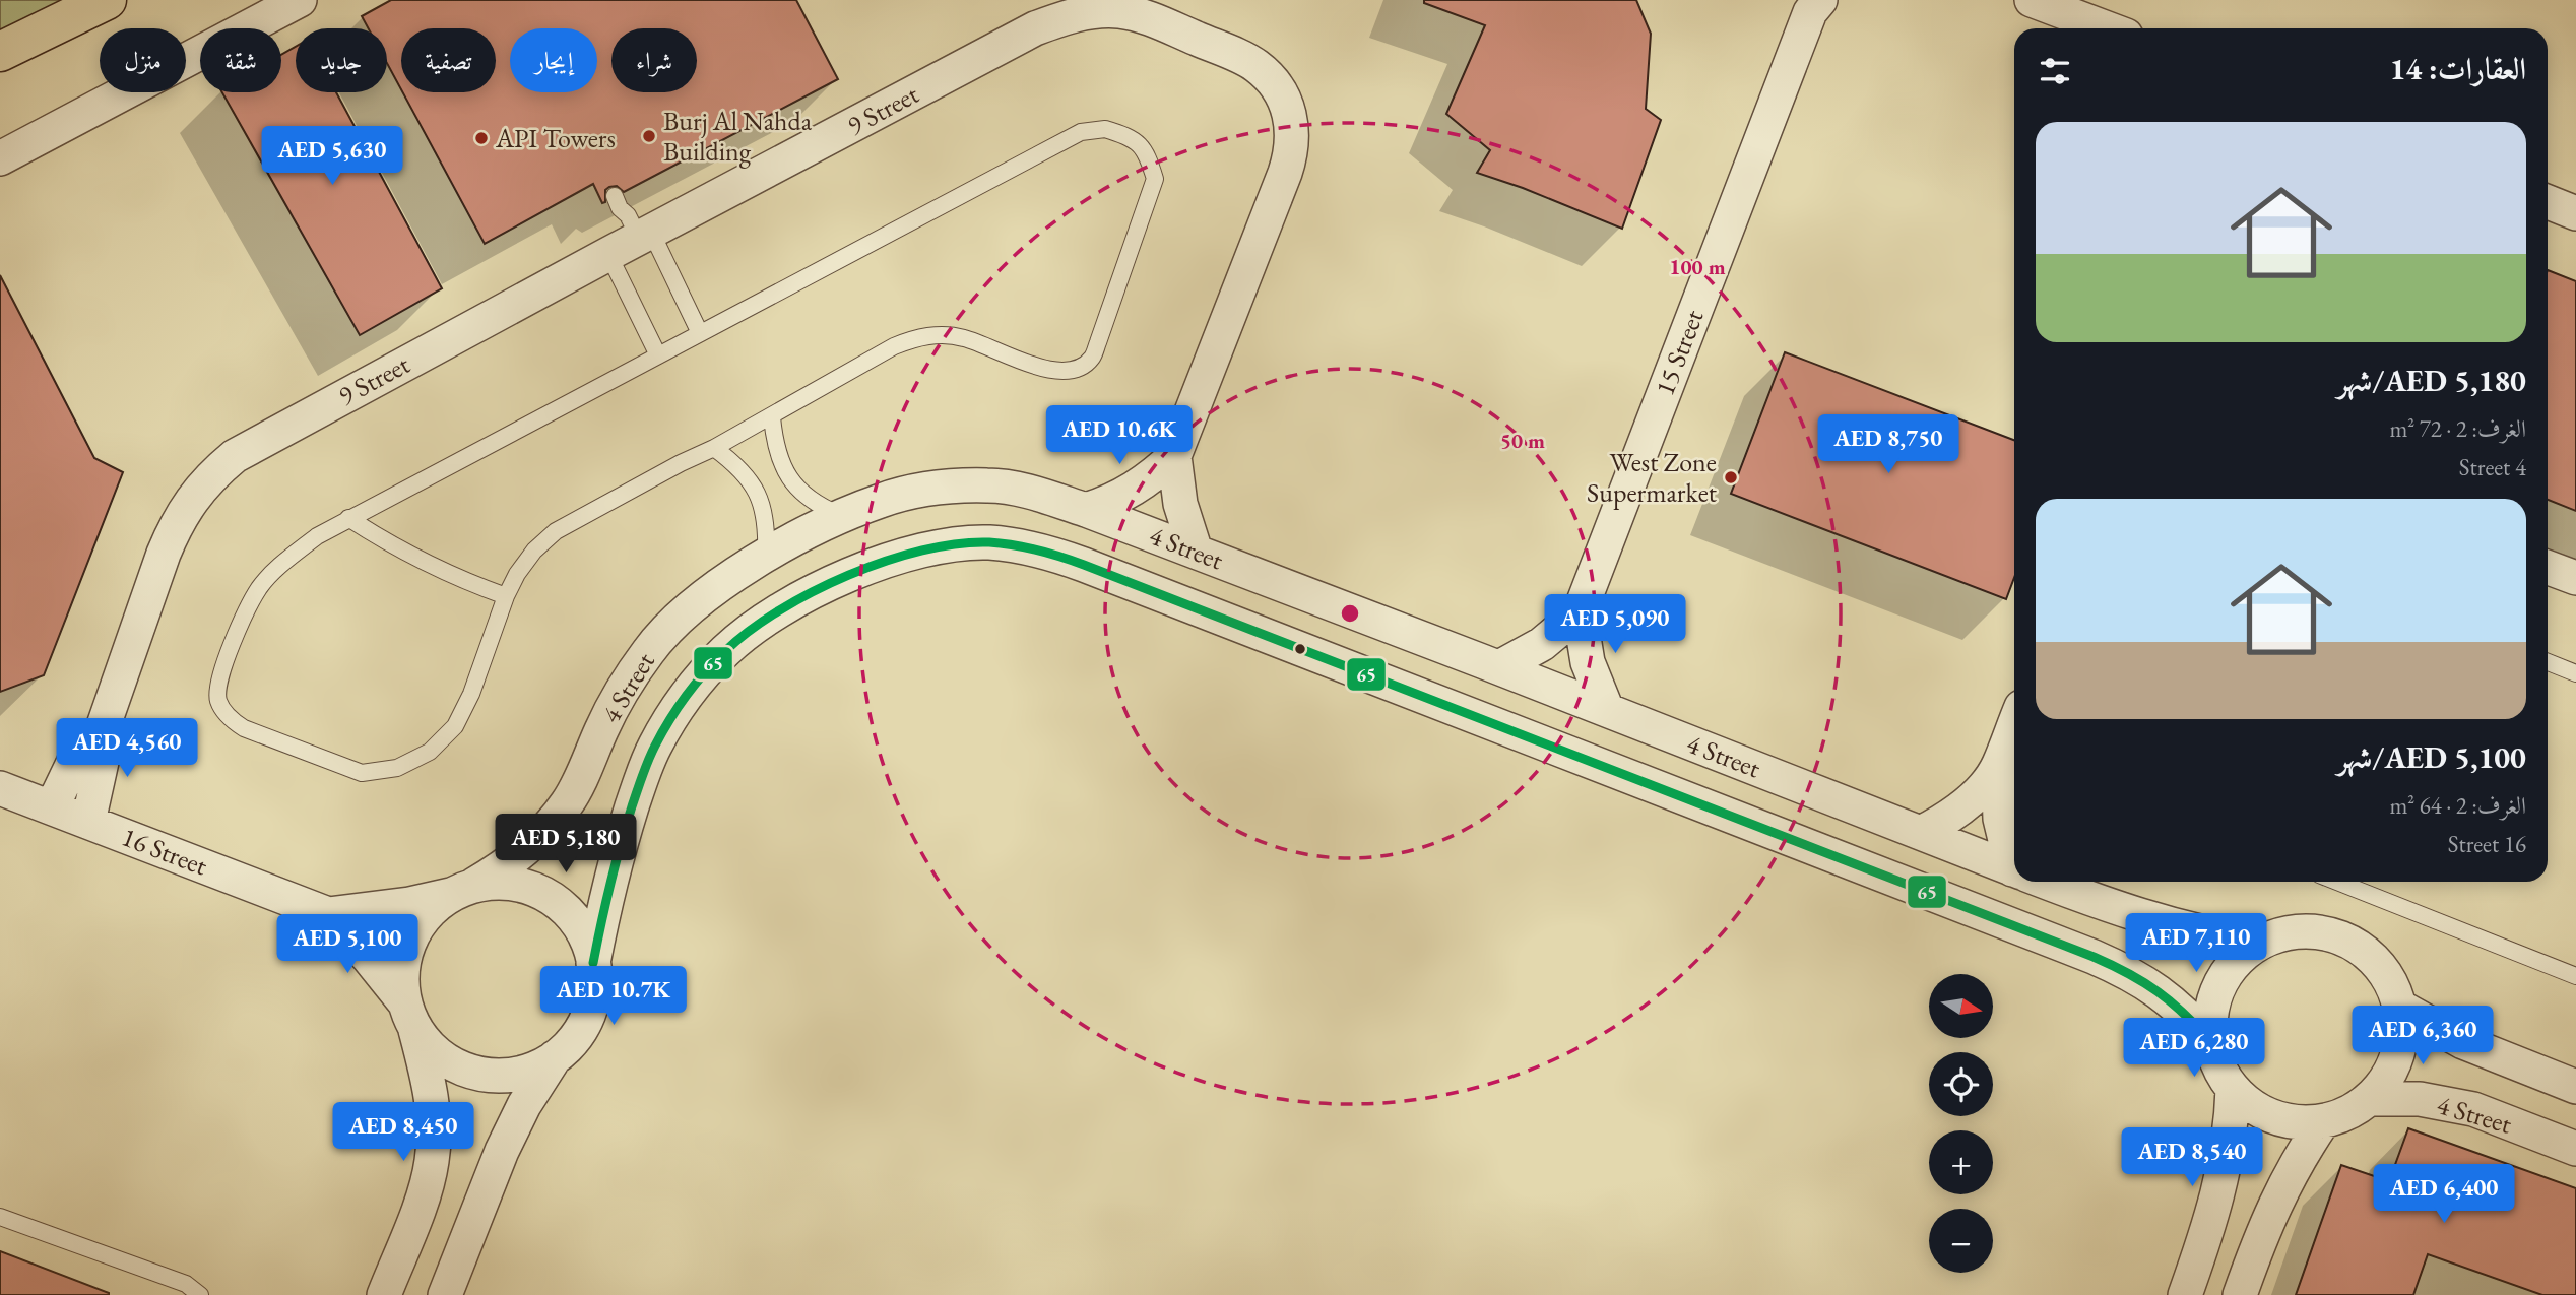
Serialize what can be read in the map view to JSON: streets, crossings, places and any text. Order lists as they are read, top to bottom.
{
  "streets": {
    "street": [
      "9 Street",
      "15 Street",
      "4 Street",
      "16 Street"
    ]
  },
  "places": ["Burj Al Nahda Building", "API Towers", "West Zone Supermarket"],
  "lines": ["transit line 65"],
  "north": "right",
  "page": {
    "chip": [
      "شراء",
      "إيجار",
      "تصفية",
      "جديد",
      "شقة",
      "منزل"
    ],
    "heading": "العقارات: 14",
    "list": [
      {
        "name": "AED 5,180/شهر",
        "note": "الغرف: 2 · 72 m² · 4 Street"
      },
      {
        "name": "AED 5,100/شهر",
        "note": "الغرف: 2 · 64 m² · 16 Street"
      }
    ],
    "price": [
      "AED 5,630",
      "AED 10.6K",
      "AED 8,750",
      "AED 5,090",
      "AED 4,560",
      "AED 5,180",
      "AED 7,110",
      "AED 5,100",
      "AED 10.7K",
      "AED 6,360",
      "AED 6,280",
      "AED 8,450",
      "AED 8,540",
      "AED 6,400"
    ],
    "map_buttons": ["+", "−"]
  },
  "rings": ["100 m", "50 m"]
}
